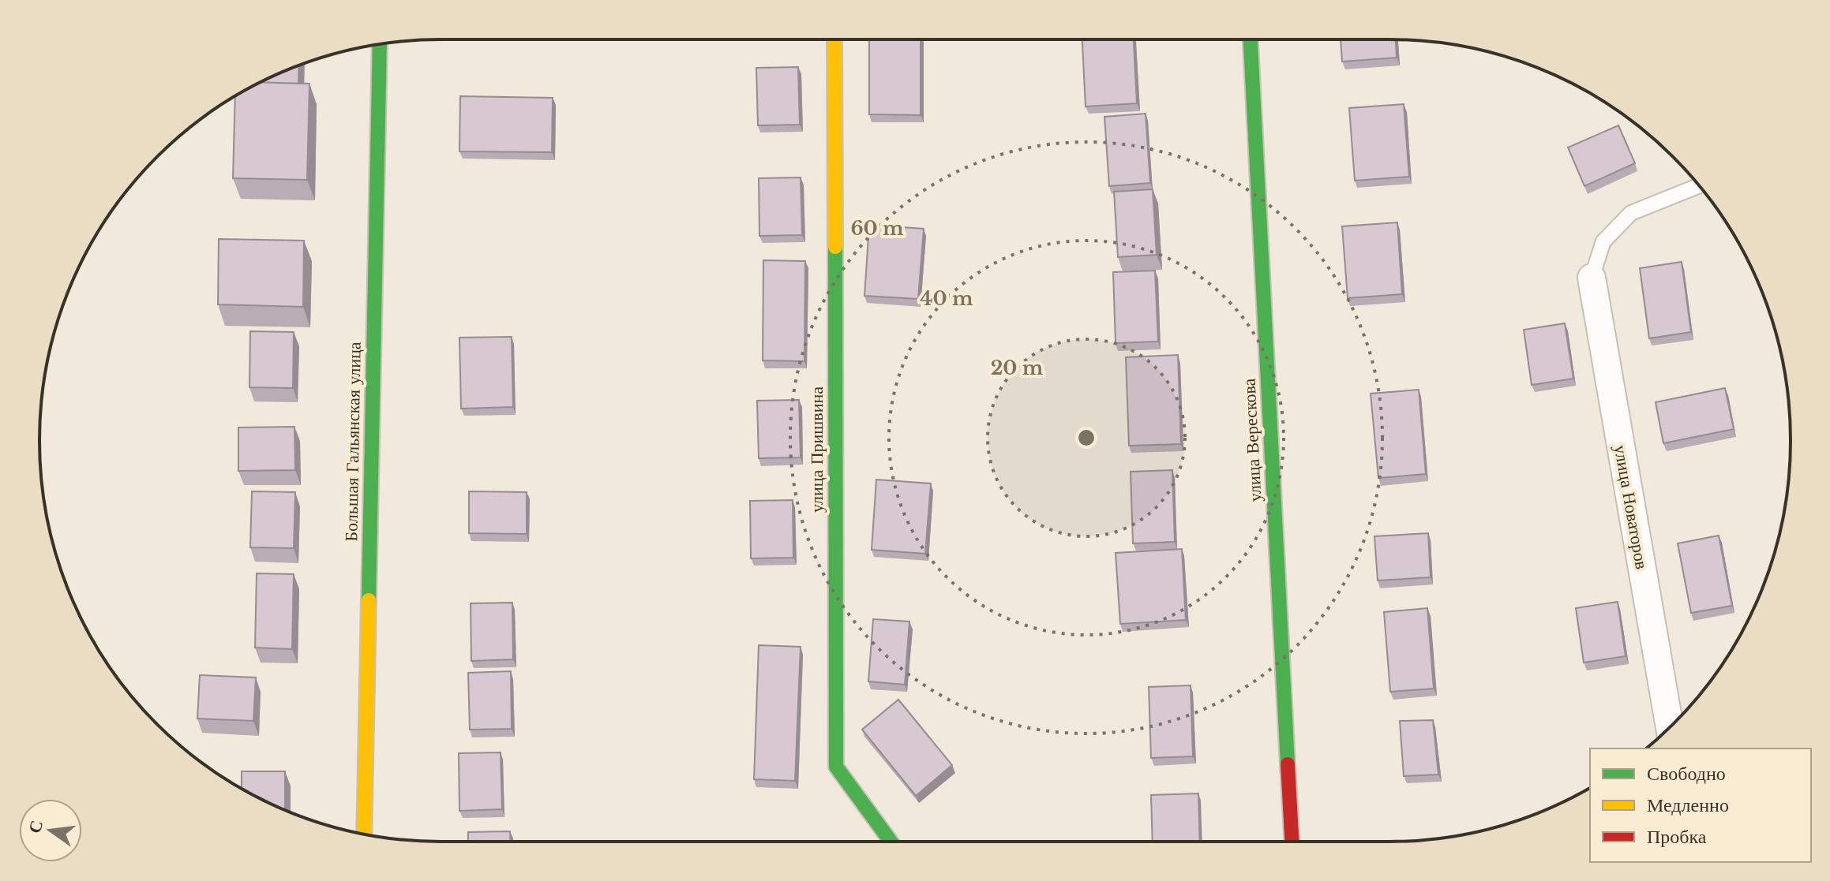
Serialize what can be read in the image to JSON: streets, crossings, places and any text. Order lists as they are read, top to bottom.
{
  "streets": {
    "street": [
      "улица Верескова",
      "Большая Гальянская улица",
      "улица Пришвина",
      "улица Новаторов"
    ]
  },
  "legend": ["Свободно", "Медленно", "Пробка"],
  "north": "left",
  "rings": ["60 m", "40 m", "20 m"]
}
